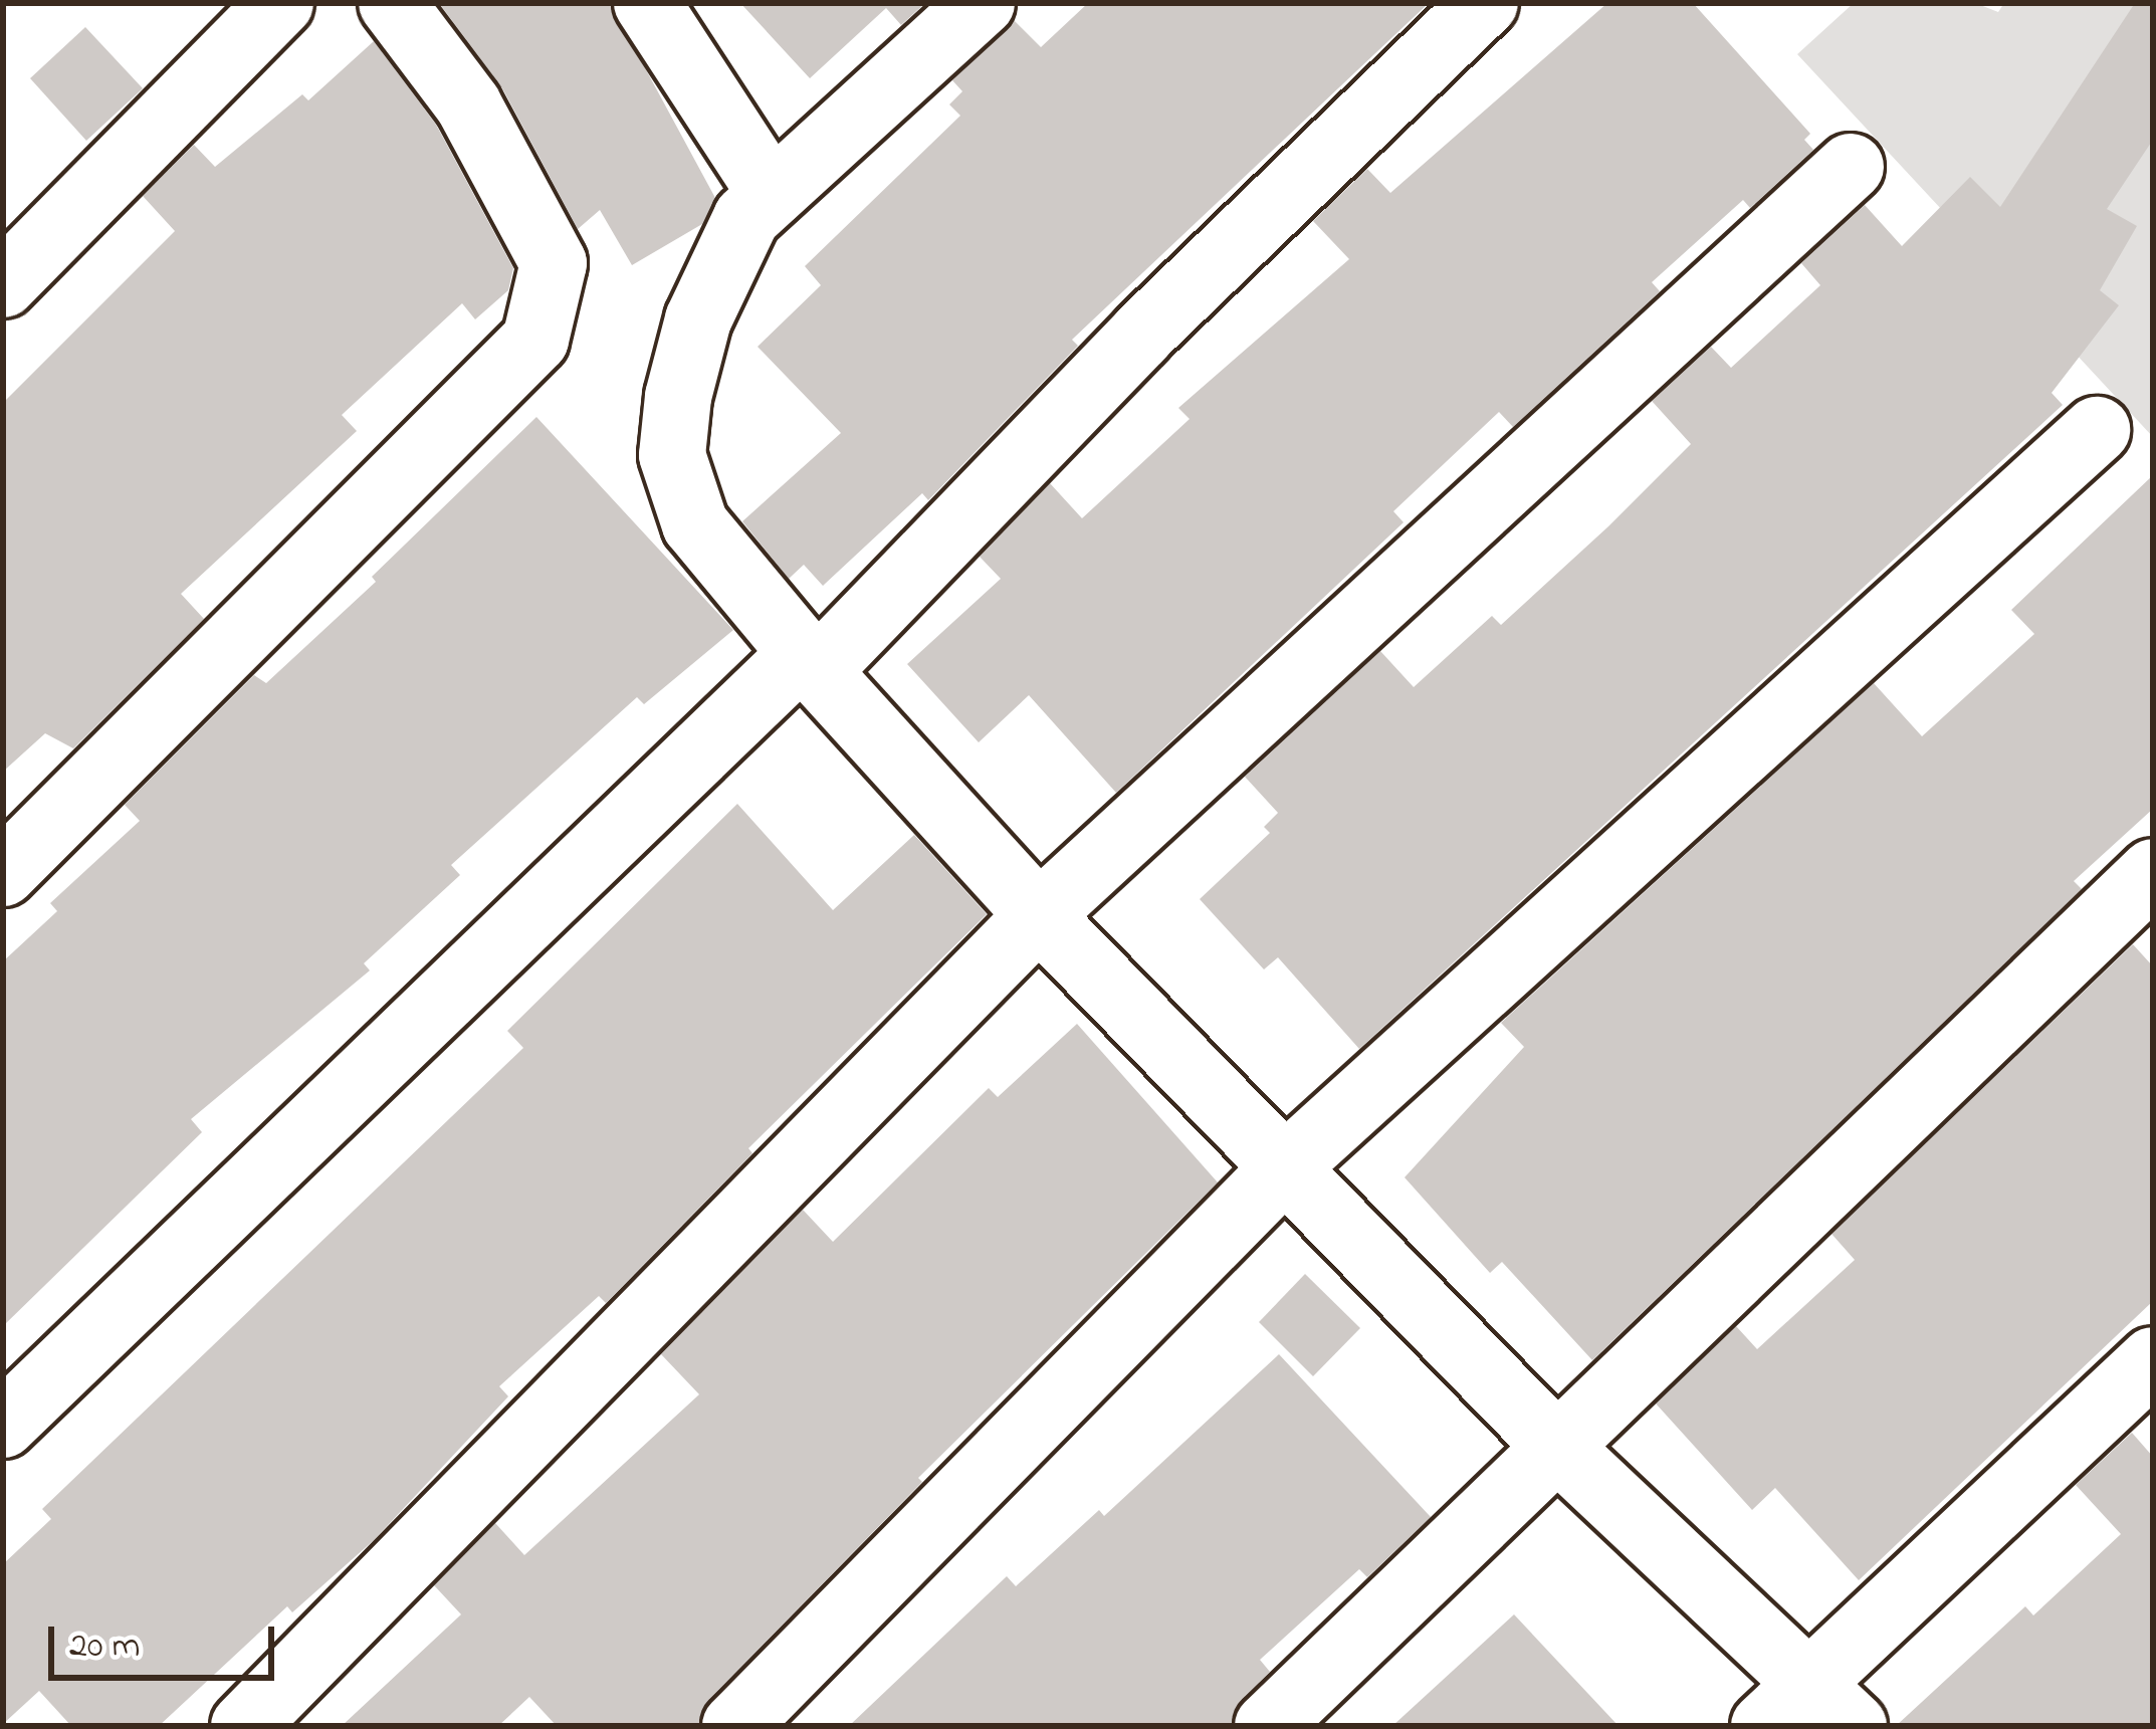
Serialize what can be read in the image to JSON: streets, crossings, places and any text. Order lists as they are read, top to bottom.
{
  "scale_bar": "20 m"
}
